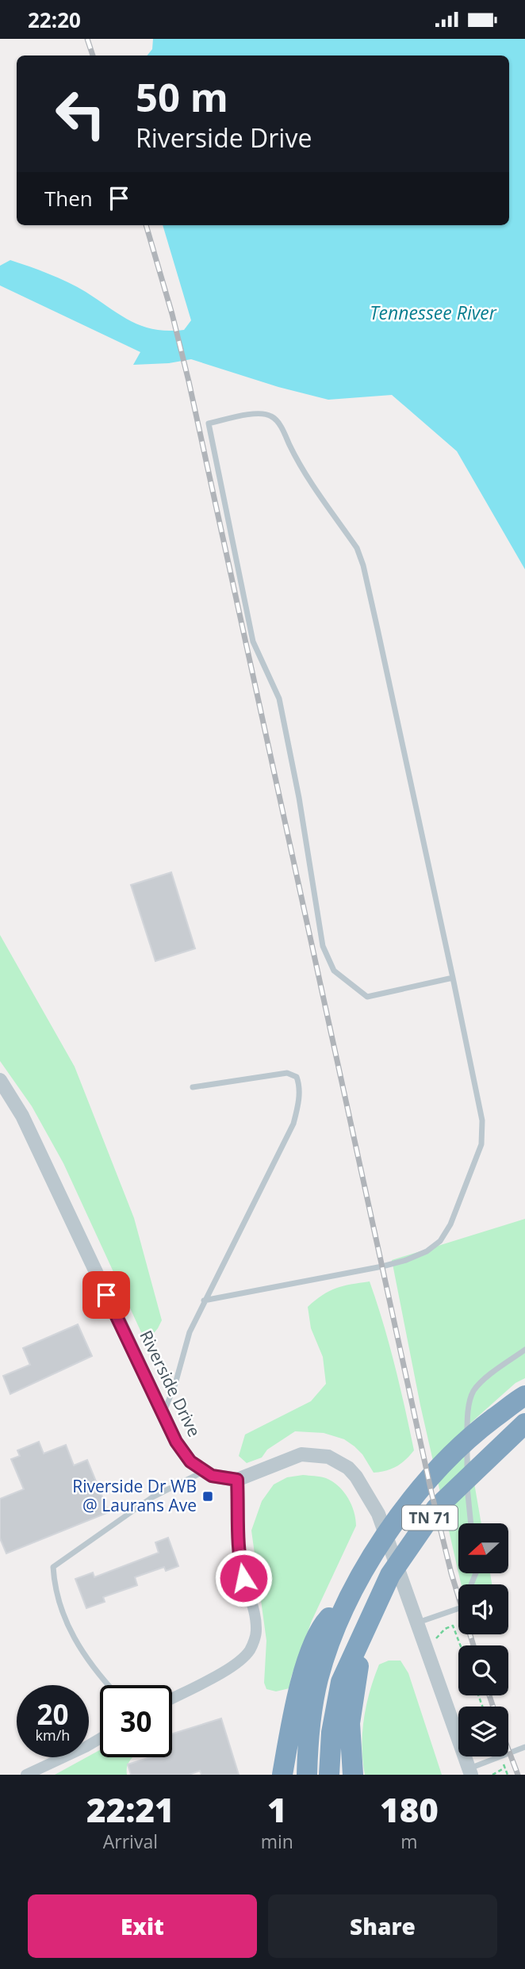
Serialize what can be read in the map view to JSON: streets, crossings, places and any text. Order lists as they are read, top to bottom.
{
  "streets": {
    "highway": ["TN 71"],
    "street": ["Riverside Drive"]
  },
  "water": ["Tennessee River"],
  "places": {
    "transit": ["Riverside Dr WB @ Laurans Ave"]
  },
  "north": "left",
  "page": {
    "status": "22:20",
    "turn": ["50 m", "Riverside Drive"],
    "then": "Then",
    "speed": "20 km/h",
    "limit": "30",
    "eta": [
      "22:21",
      "Arrival",
      "1",
      "min",
      "180",
      "m"
    ],
    "buttons": ["Exit", "Share"]
  }
}
